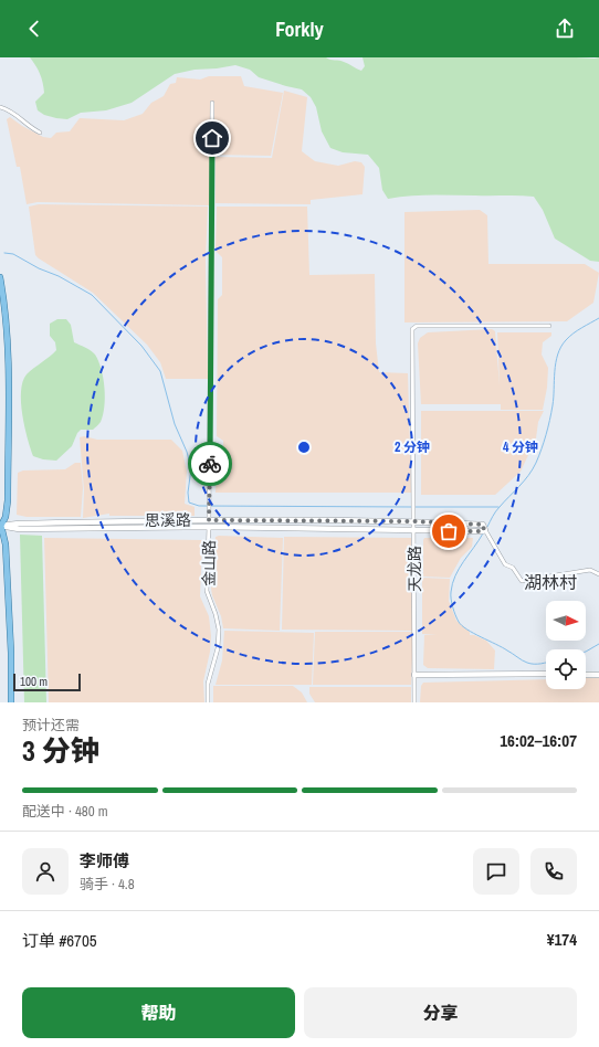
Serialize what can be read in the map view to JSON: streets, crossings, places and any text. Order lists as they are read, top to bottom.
{
  "streets": {
    "street": ["思溪路", "金山路", "天龙路"]
  },
  "crossings": [
    ["思溪路", "金山路"],
    ["思溪路", "天龙路"]
  ],
  "districts": ["湖林村"],
  "scale_bar": "100 m",
  "north": "right",
  "page": {
    "header": "Forkly",
    "scale": "100 m",
    "heading": ["3 分钟", "预计还需", "16:02–16:07"],
    "panel": [
      "李师傅",
      "骑手 · 4.8",
      "订单 #6705",
      "¥174"
    ],
    "bar": "配送中 · 480 m",
    "buttons": ["帮助", "分享"]
  },
  "rings": ["2 分钟", "4 分钟"]
}
